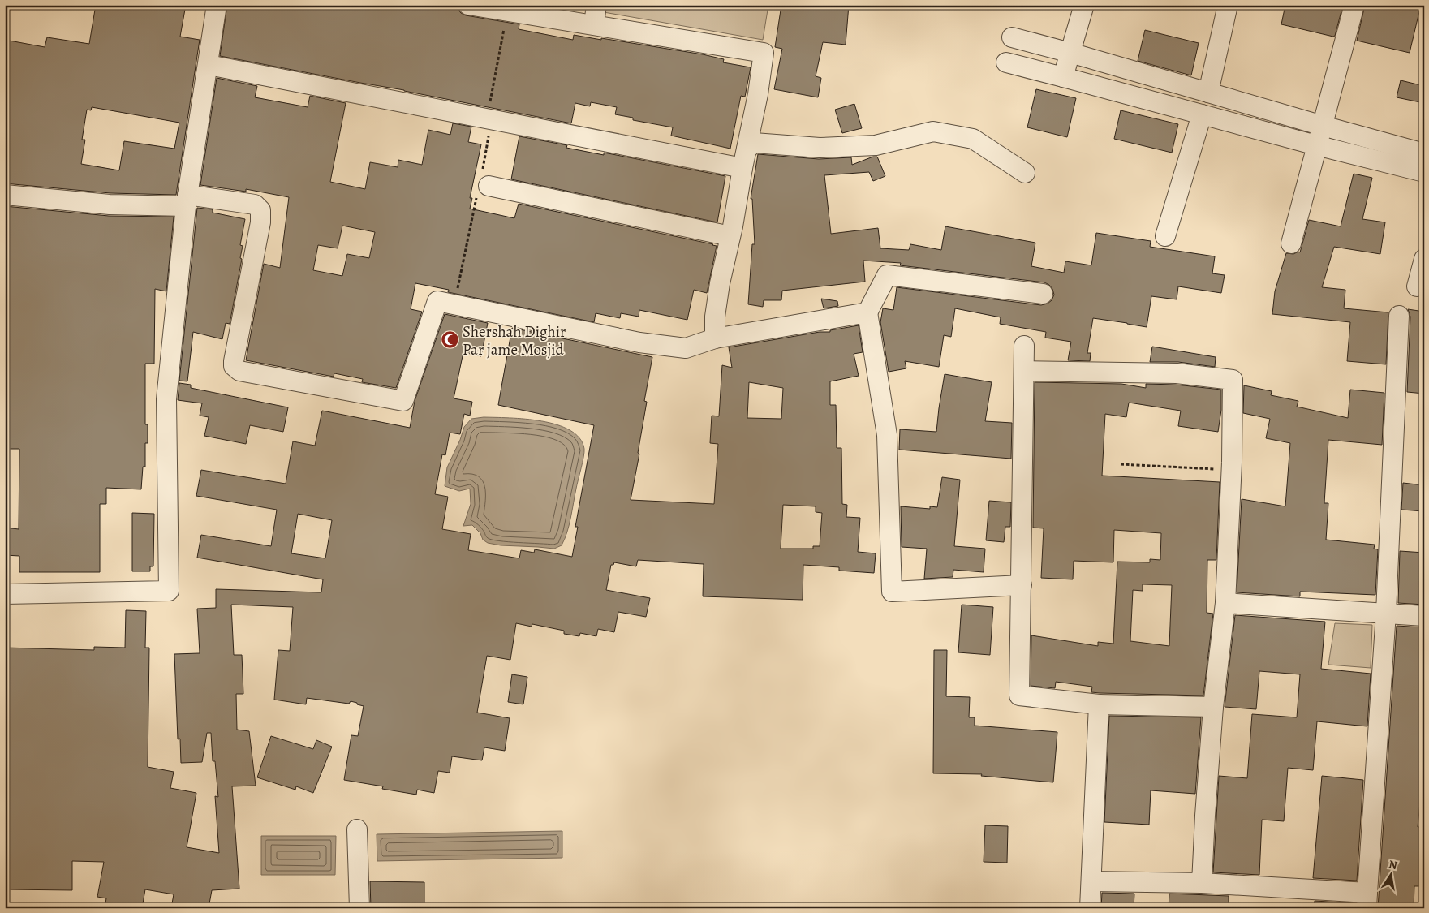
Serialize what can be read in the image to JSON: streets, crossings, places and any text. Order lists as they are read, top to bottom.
{
  "places": {
    "mosque": ["Shershah Dighir Par jame Mosjid"]
  },
  "north": "top"
}
